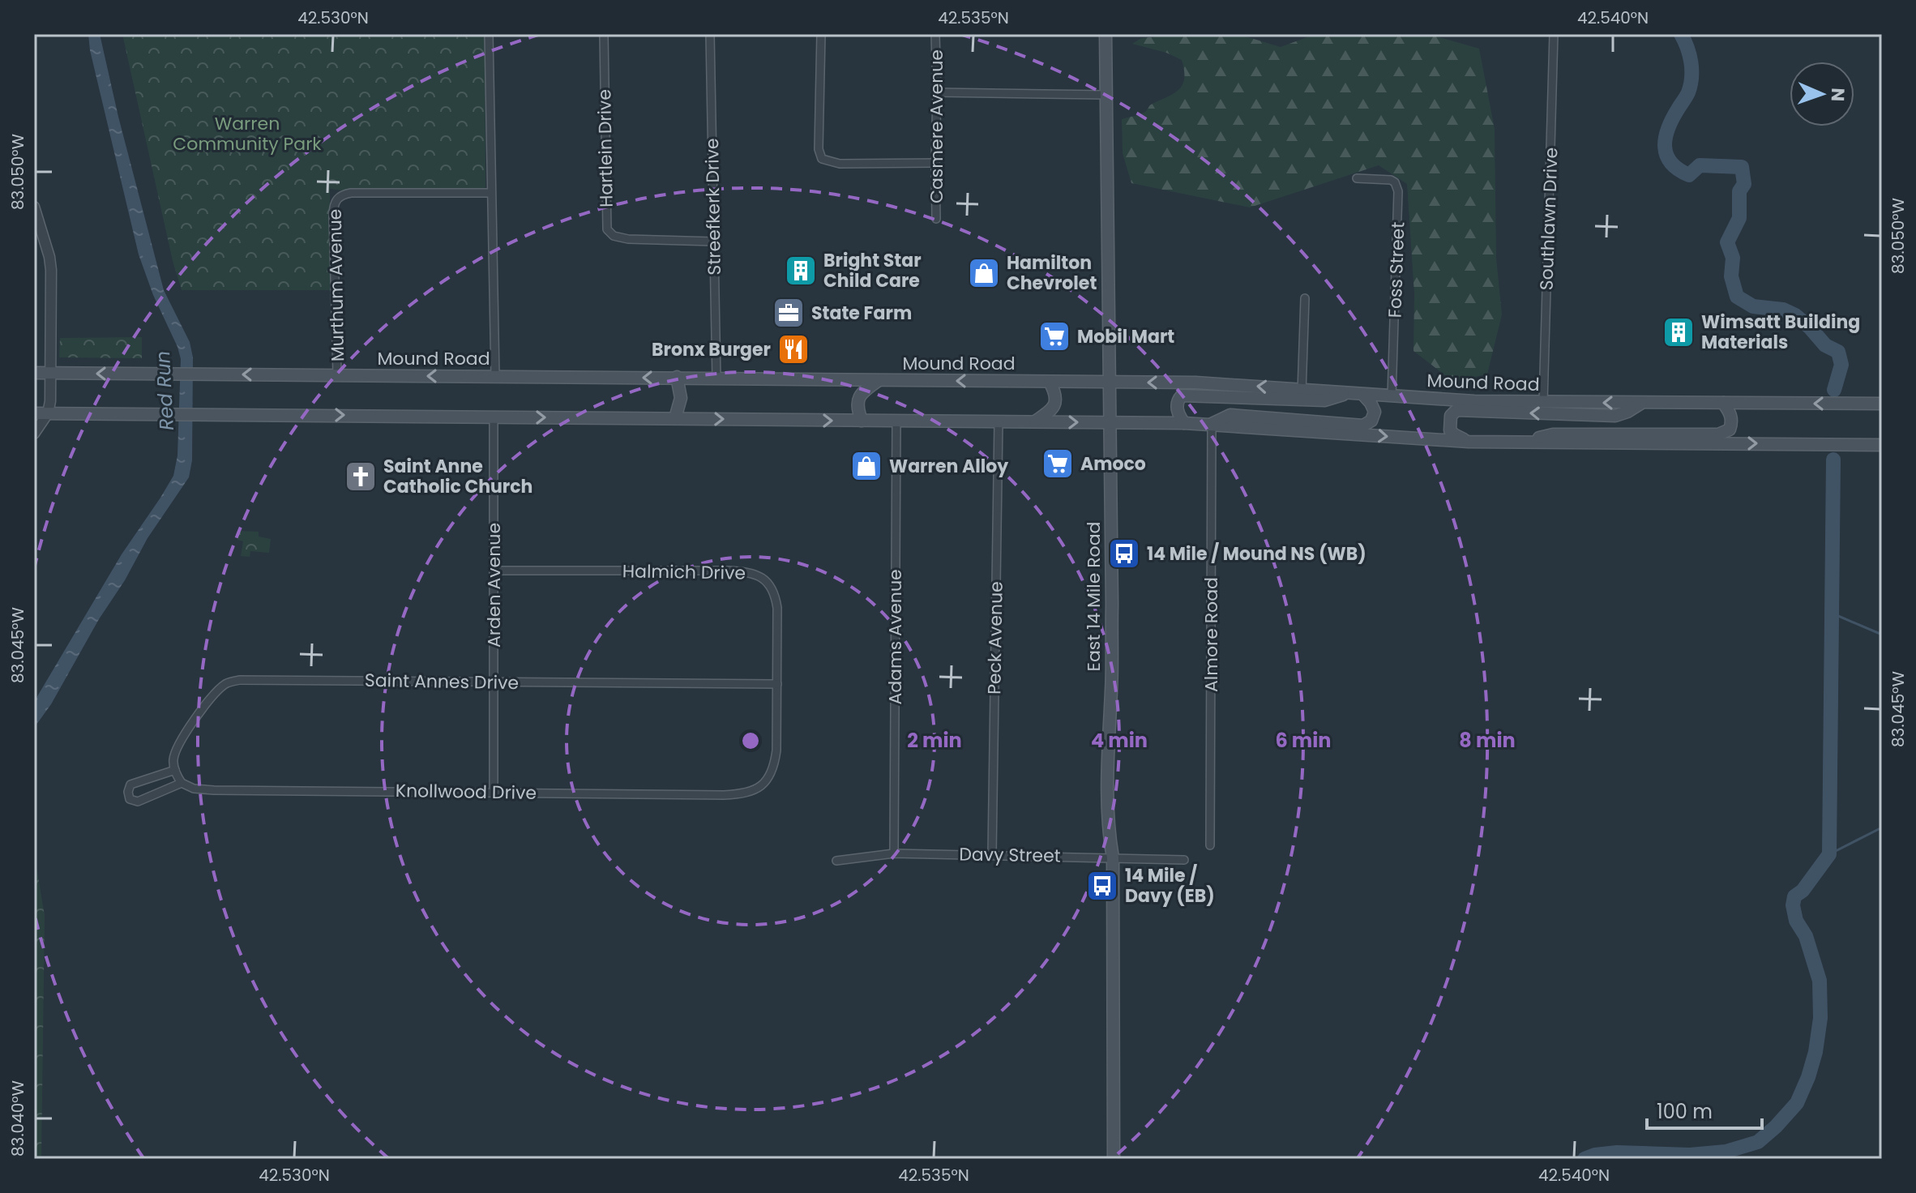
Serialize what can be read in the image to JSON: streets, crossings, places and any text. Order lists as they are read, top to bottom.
{
  "streets": {
    "main road": ["Mound Road", "East 14 Mile Road"],
    "street": [
      "Casmere Avenue",
      "Hartlein Drive",
      "Streefkerk Drive",
      "Southlawn Drive",
      "Foss Street",
      "Murthum Avenue",
      "Halmich Drive",
      "Arden Avenue",
      "Almore Road",
      "Adams Avenue",
      "Peck Avenue",
      "Saint Annes Drive",
      "Knollwood Drive",
      "Davy Street"
    ]
  },
  "crossings": [
    ["Hartlein Drive", "Streefkerk Drive"],
    ["Streefkerk Drive", "Mound Road"],
    ["Southlawn Drive", "Mound Road"],
    ["Foss Street", "Mound Road"],
    ["Murthum Avenue", "Mound Road"],
    ["Mound Road", "East 14 Mile Road"],
    ["Halmich Drive", "Arden Avenue"],
    ["Halmich Drive", "Saint Annes Drive"],
    ["Halmich Drive", "Knollwood Drive"],
    ["Arden Avenue", "Saint Annes Drive"],
    ["Arden Avenue", "Knollwood Drive"],
    ["East 14 Mile Road", "Davy Street"],
    ["Adams Avenue", "Davy Street"],
    ["Peck Avenue", "Davy Street"],
    ["Saint Annes Drive", "Knollwood Drive"]
  ],
  "water": ["Red Run"],
  "parks": ["Warren Community Park"],
  "places": {
    "building": ["Bright Star Child Care", "Wimsatt Building Materials"],
    "shop": ["Hamilton Chevrolet", "Warren Alloy"],
    "office": ["State Farm"],
    "supermarket": ["Mobil Mart", "Amoco"],
    "restaurant": ["Bronx Burger"],
    "church": ["Saint Anne Catholic Church"],
    "bus stop": ["14 Mile / Mound NS (WB)", "14 Mile / Davy (EB)"]
  },
  "scale_bar": "100 m",
  "north": "right",
  "coordinates": [
    "42.530°N",
    "42.535°N",
    "42.540°N",
    "83.050°W",
    "83.045°W",
    "83.040°W"
  ],
  "rings": [
    "2 min",
    "4 min",
    "6 min",
    "8 min"
  ]
}
